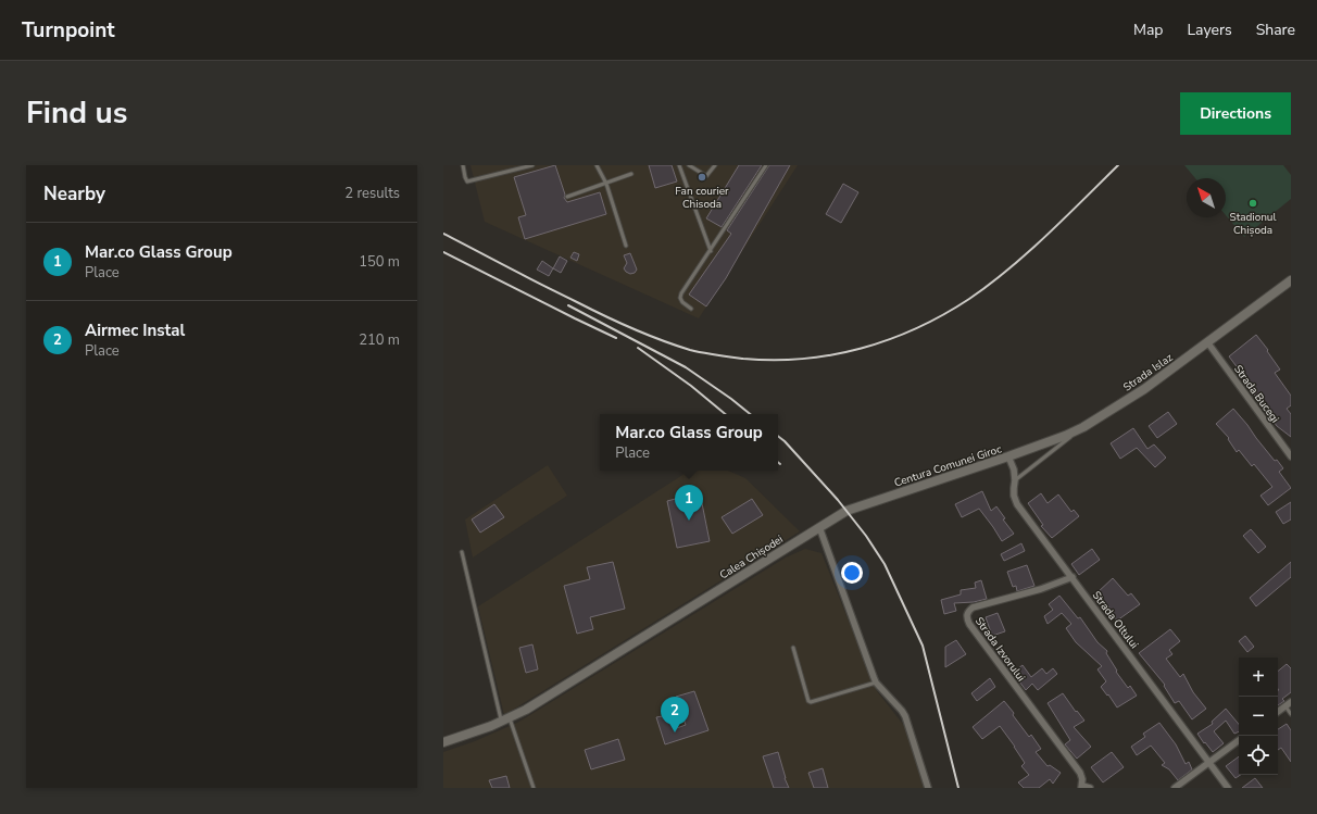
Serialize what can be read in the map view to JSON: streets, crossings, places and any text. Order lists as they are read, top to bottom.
{
  "streets": {
    "main road": ["Strada Islaz", "Centura Comunei Giroc", "Calea Chișodei"],
    "street": ["Strada Bucegi", "Strada Oltului", "Strada Izvorului"]
  },
  "crossings": [
    ["Strada Islaz", "Strada Bucegi"],
    ["Strada Islaz", "Centura Comunei Giroc"],
    ["Strada Islaz", "Strada Oltului"],
    ["Centura Comunei Giroc", "Calea Chișodei"],
    ["Centura Comunei Giroc", "Strada Oltului"],
    ["Strada Oltului", "Strada Izvorului"]
  ],
  "places": ["Fan courier Chisoda", "Stadionul Chișoda"],
  "north": "top left",
  "page": {
    "header": "Turnpoint",
    "nav": ["Map", "Layers", "Share"],
    "title": "Find us",
    "buttons": "Directions",
    "heading": ["Nearby", "2 results"],
    "list": [
      {
        "mark": "1",
        "name": "Mar.co Glass Group",
        "note": "Place",
        "value": "150 m"
      },
      {
        "mark": "2",
        "name": "Airmec Instal",
        "note": "Place",
        "value": "210 m"
      }
    ],
    "popup": ["Mar.co Glass Group", "Place"],
    "pins": ["1", "2"],
    "map_buttons": ["+", "−"]
  }
}
